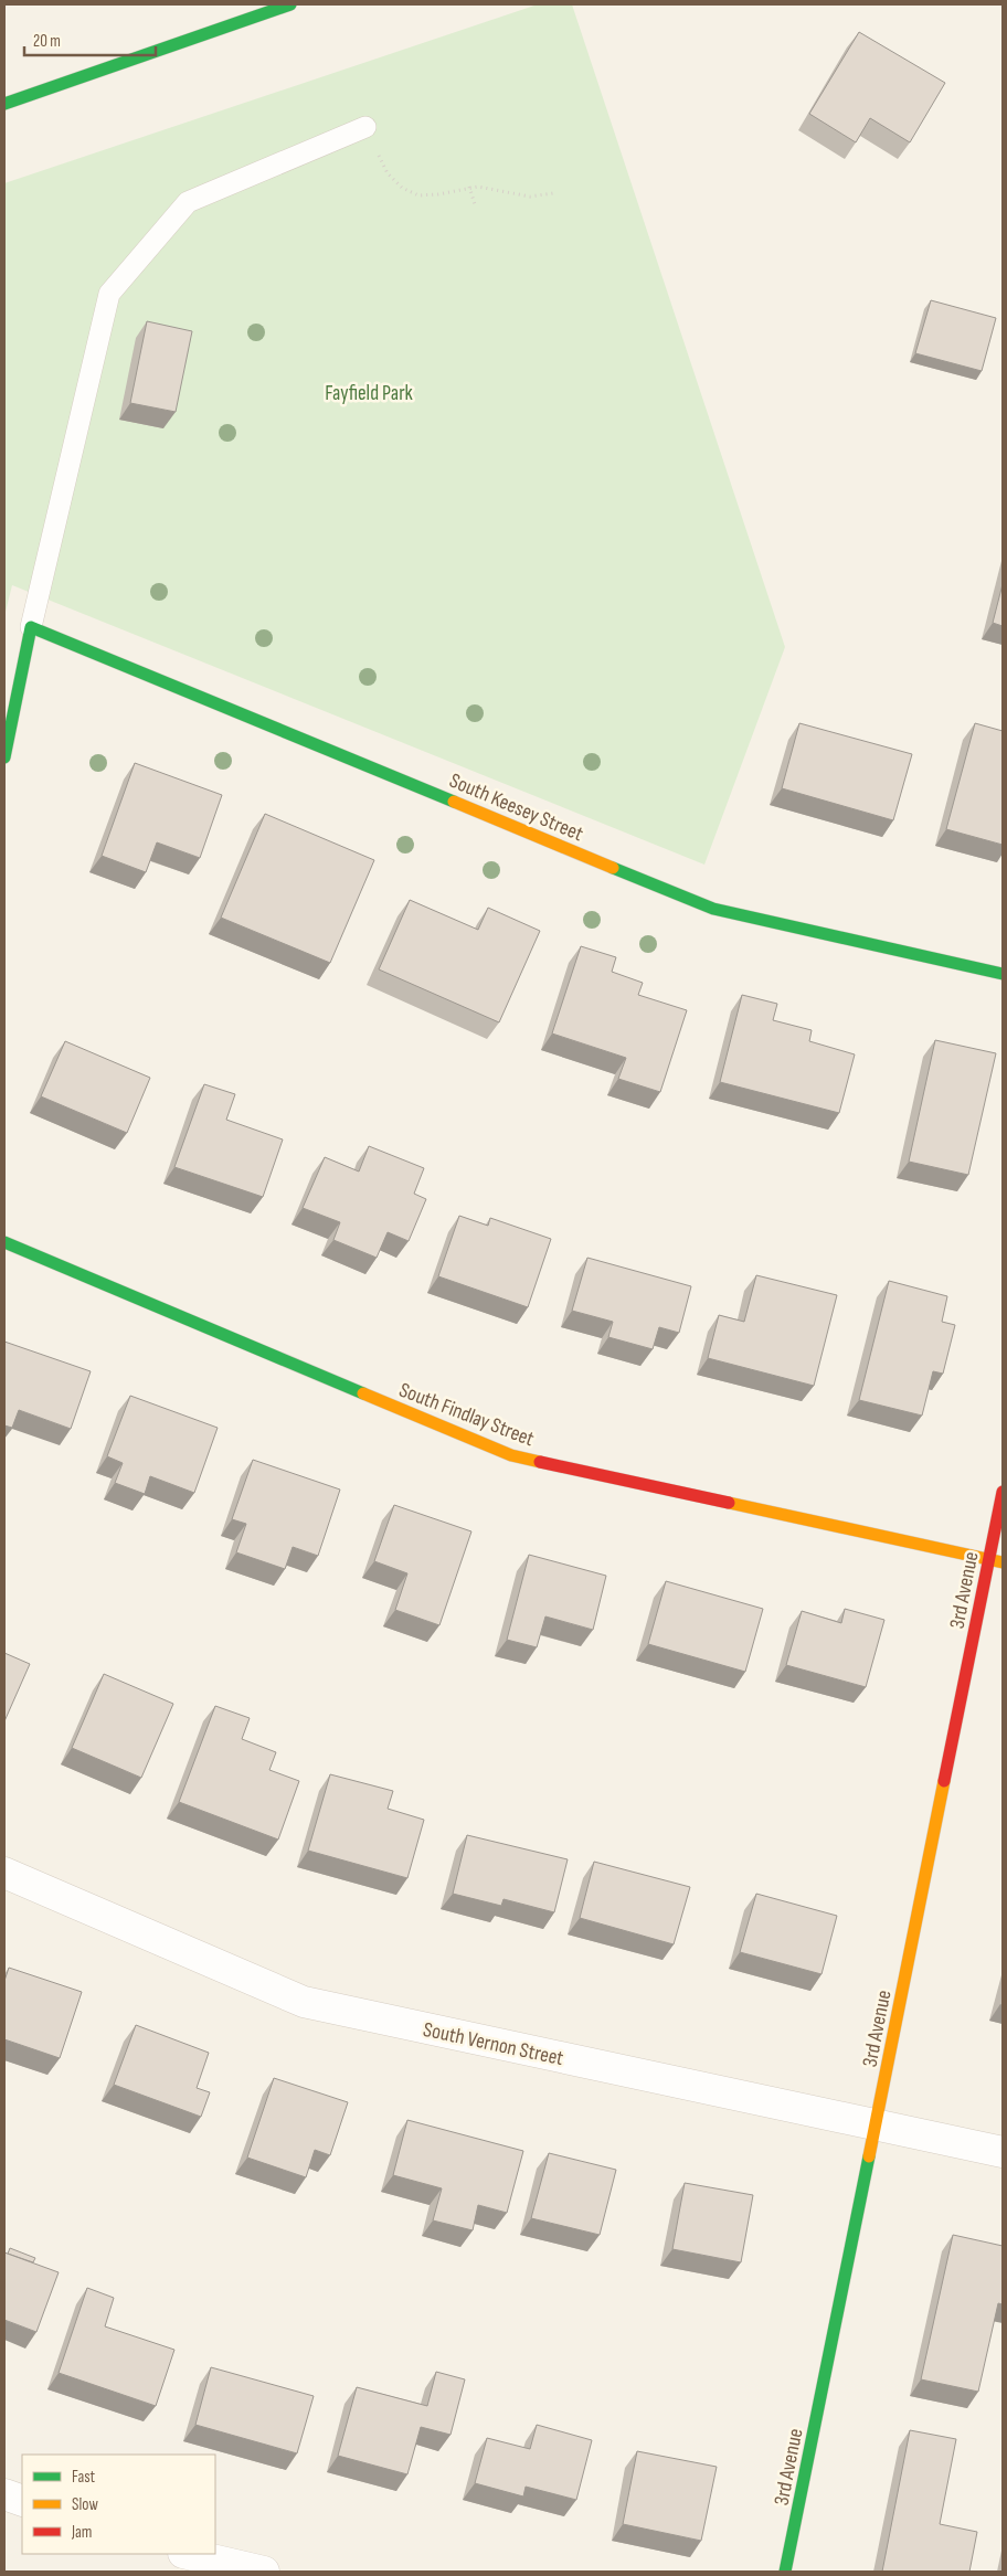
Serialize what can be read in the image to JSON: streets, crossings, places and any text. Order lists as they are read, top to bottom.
{
  "streets": {
    "main road": ["South Keesey Street", "South Findlay Street", "3rd Avenue"],
    "street": ["South Vernon Street"]
  },
  "crossings": [
    ["South Findlay Street", "3rd Avenue"],
    ["3rd Avenue", "South Vernon Street"]
  ],
  "parks": ["Fayfield Park"],
  "legend": ["Fast", "Slow", "Jam"],
  "scale_bar": "20 m"
}
